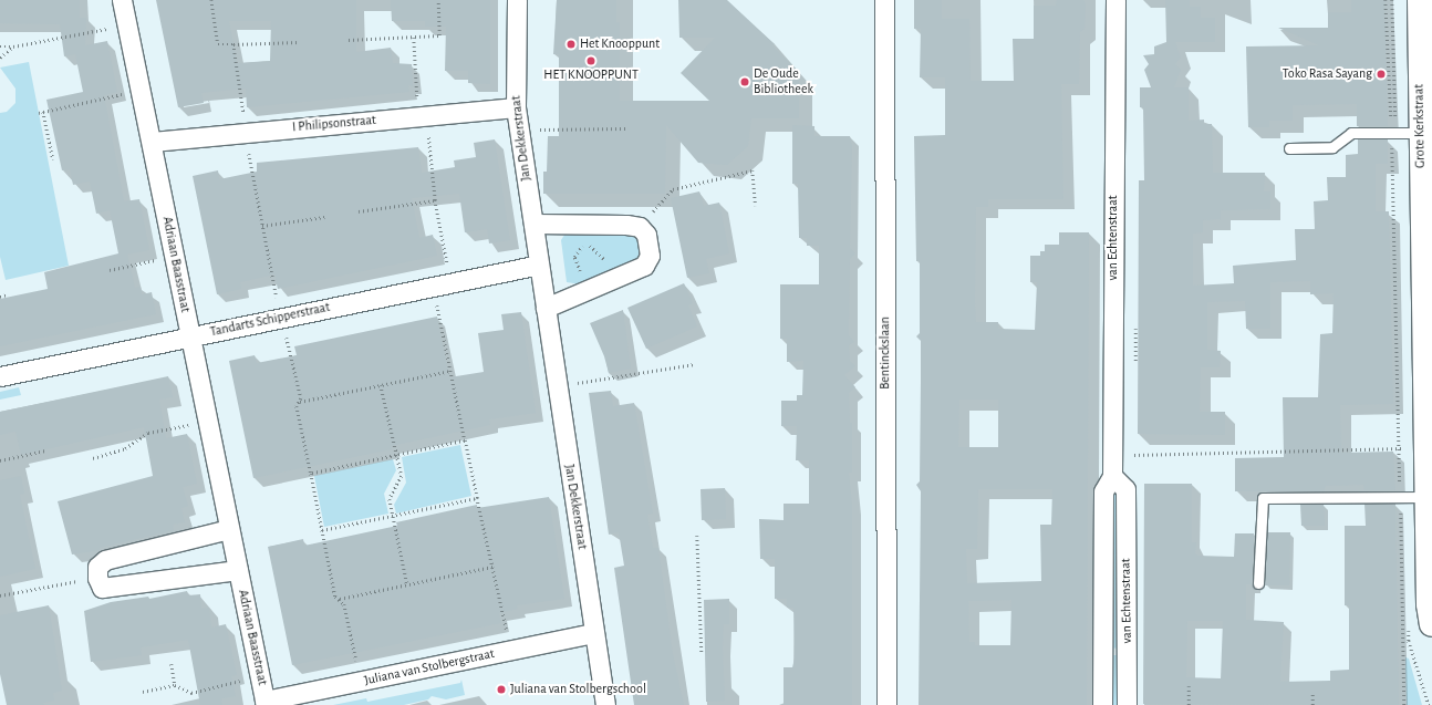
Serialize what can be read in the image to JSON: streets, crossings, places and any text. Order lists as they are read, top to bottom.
{
  "streets": {
    "street": [
      "I Philipsonstraat",
      "Grote Kerkstraat",
      "Jan Dekkerstraat",
      "van Echtenstraat",
      "Adriaan Baasstraat",
      "Tandarts Schipperstraat",
      "Bentinckslaan",
      "Juliana van Stolbergstraat"
    ]
  },
  "crossings": [
    ["I Philipsonstraat", "Jan Dekkerstraat"],
    ["I Philipsonstraat", "Adriaan Baasstraat"],
    ["Jan Dekkerstraat", "Tandarts Schipperstraat"],
    ["Jan Dekkerstraat", "Juliana van Stolbergstraat"],
    ["Adriaan Baasstraat", "Tandarts Schipperstraat"],
    ["Adriaan Baasstraat", "Juliana van Stolbergstraat"]
  ],
  "places": [
    "Het Knooppunt",
    "HET KNOOPPUNT",
    "Toko Rasa Sayang",
    "De Oude Bibliotheek",
    "Juliana van Stolbergschool"
  ]
}
